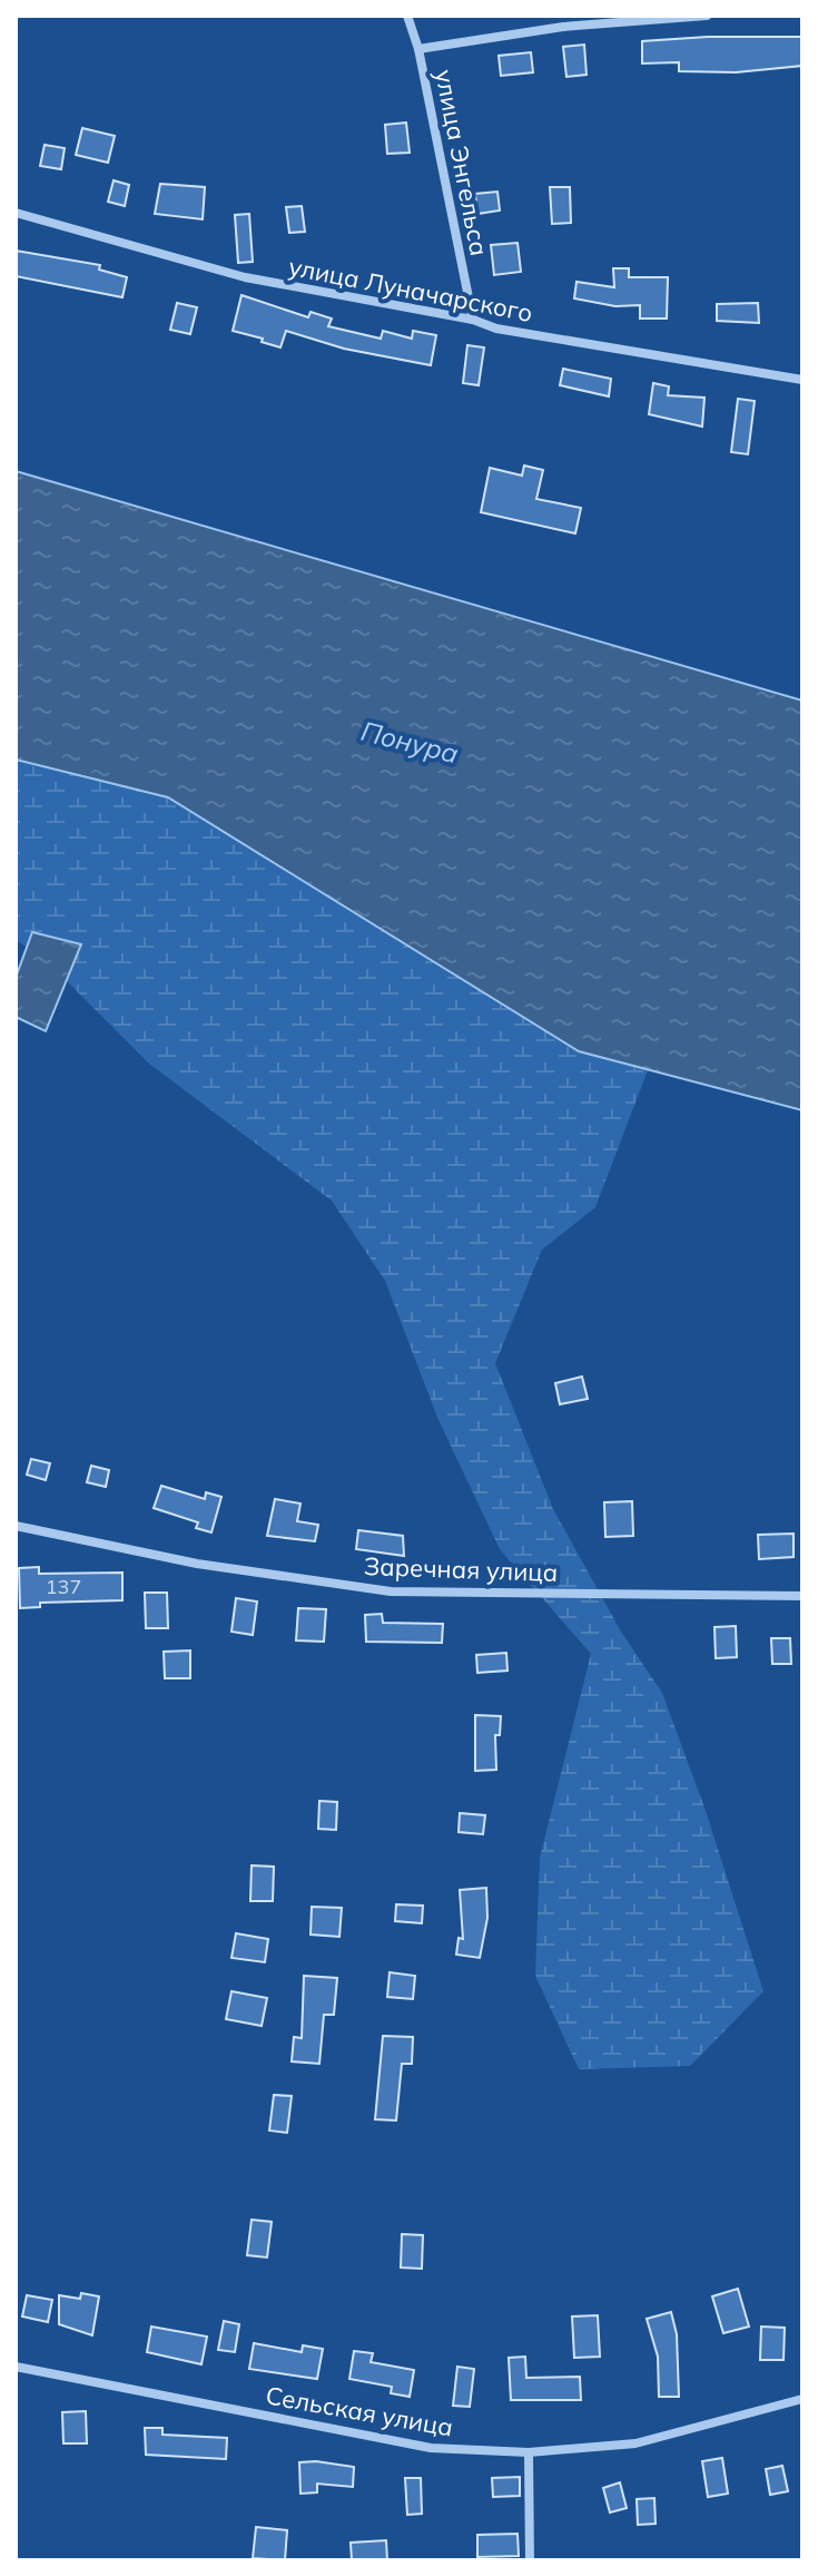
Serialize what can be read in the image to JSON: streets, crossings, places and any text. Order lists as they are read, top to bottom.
{
  "streets": {
    "street": [
      "улица Энгельса",
      "улица Луначарского",
      "Заречная улица",
      "Сельская улица"
    ]
  },
  "crossings": [
    ["улица Энгельса", "улица Луначарского"]
  ],
  "water": ["Понура"],
  "house_numbers": ["137"]
}
